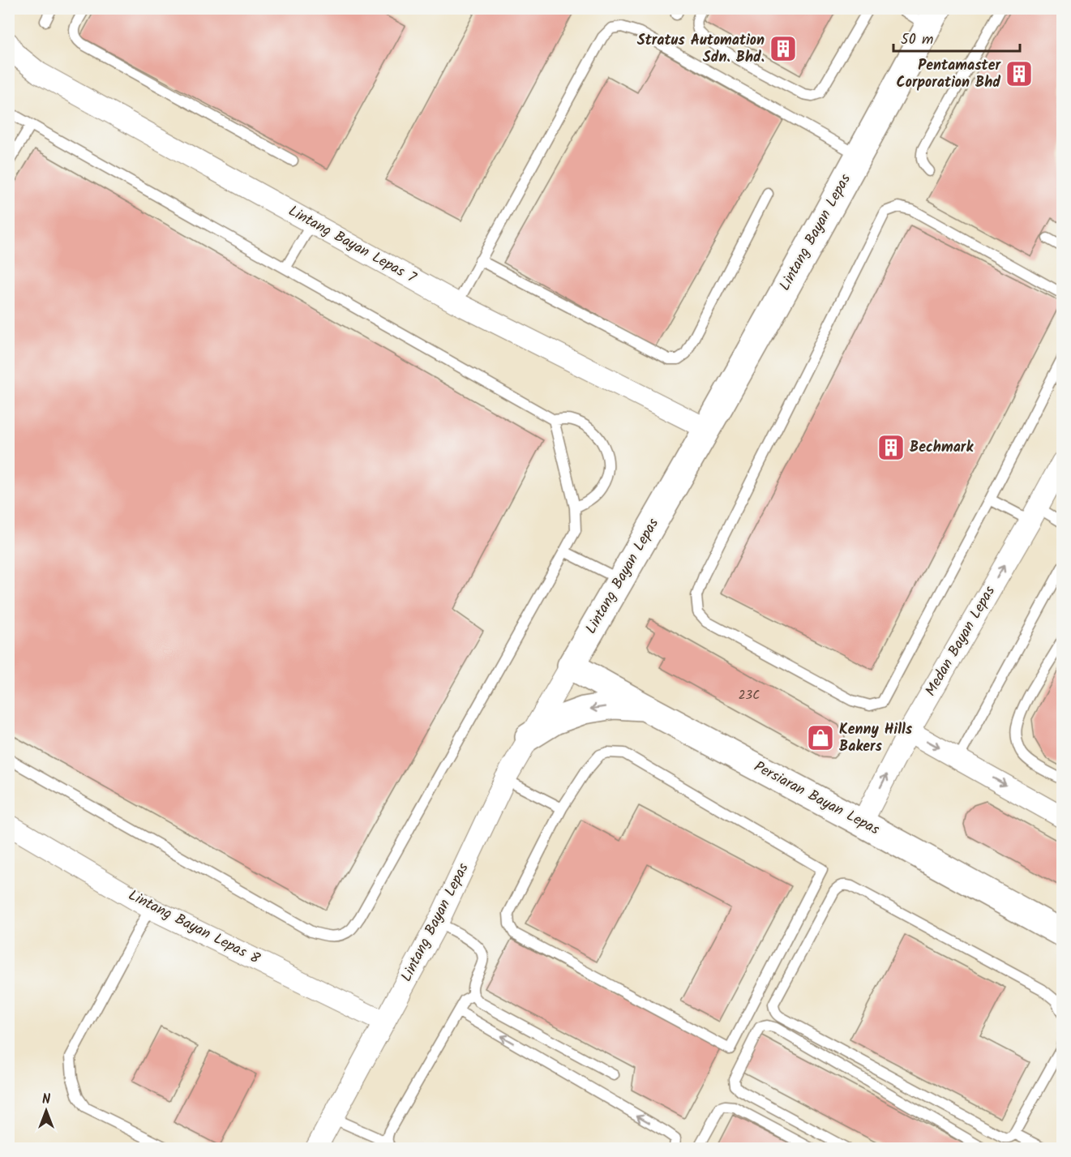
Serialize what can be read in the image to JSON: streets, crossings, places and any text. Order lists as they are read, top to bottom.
{
  "streets": {
    "street": [
      "Lintang Bayan Lepas",
      "Lintang Bayan Lepas 7",
      "Medan Bayan Lepas",
      "Persiaran Bayan Lepas",
      "Lintang Bayan Lepas 8"
    ]
  },
  "crossings": [
    ["Lintang Bayan Lepas", "Lintang Bayan Lepas 7"],
    ["Lintang Bayan Lepas", "Persiaran Bayan Lepas"],
    ["Lintang Bayan Lepas", "Lintang Bayan Lepas 8"],
    ["Medan Bayan Lepas", "Persiaran Bayan Lepas"]
  ],
  "one_way": ["Medan Bayan Lepas"],
  "places": {
    "building": ["Stratus Automation Sdn. Bhd.", "Pentamaster Corporation Bhd", "Bechmark"],
    "shop": ["Kenny Hills Bakers"]
  },
  "house_numbers": ["23C"],
  "scale_bar": "50 m",
  "north": "top"
}
